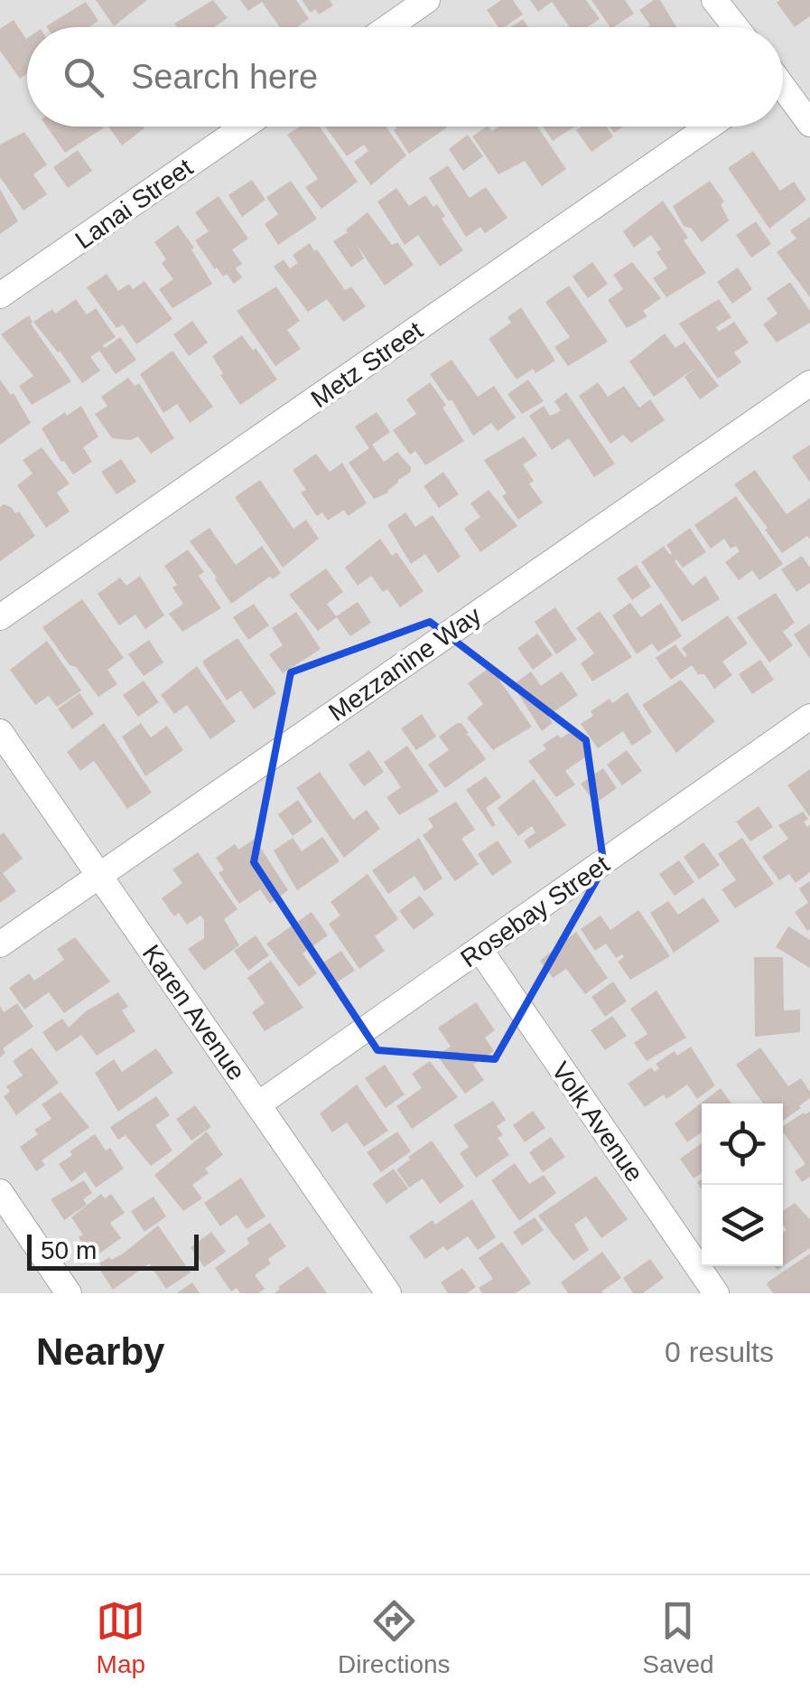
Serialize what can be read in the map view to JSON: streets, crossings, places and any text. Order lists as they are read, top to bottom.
{
  "streets": {
    "street": [
      "Lanai Street",
      "Metz Street",
      "Mezzanine Way",
      "Rosebay Street",
      "Karen Avenue",
      "Volk Avenue"
    ]
  },
  "crossings": [
    ["Mezzanine Way", "Karen Avenue"],
    ["Rosebay Street", "Karen Avenue"],
    ["Rosebay Street", "Volk Avenue"]
  ],
  "scale_bar": "50 m",
  "page": {
    "search": "Search here",
    "scale": "50 m",
    "heading": ["Nearby", "0 results"],
    "nav": ["Map", "Directions", "Saved"]
  }
}
